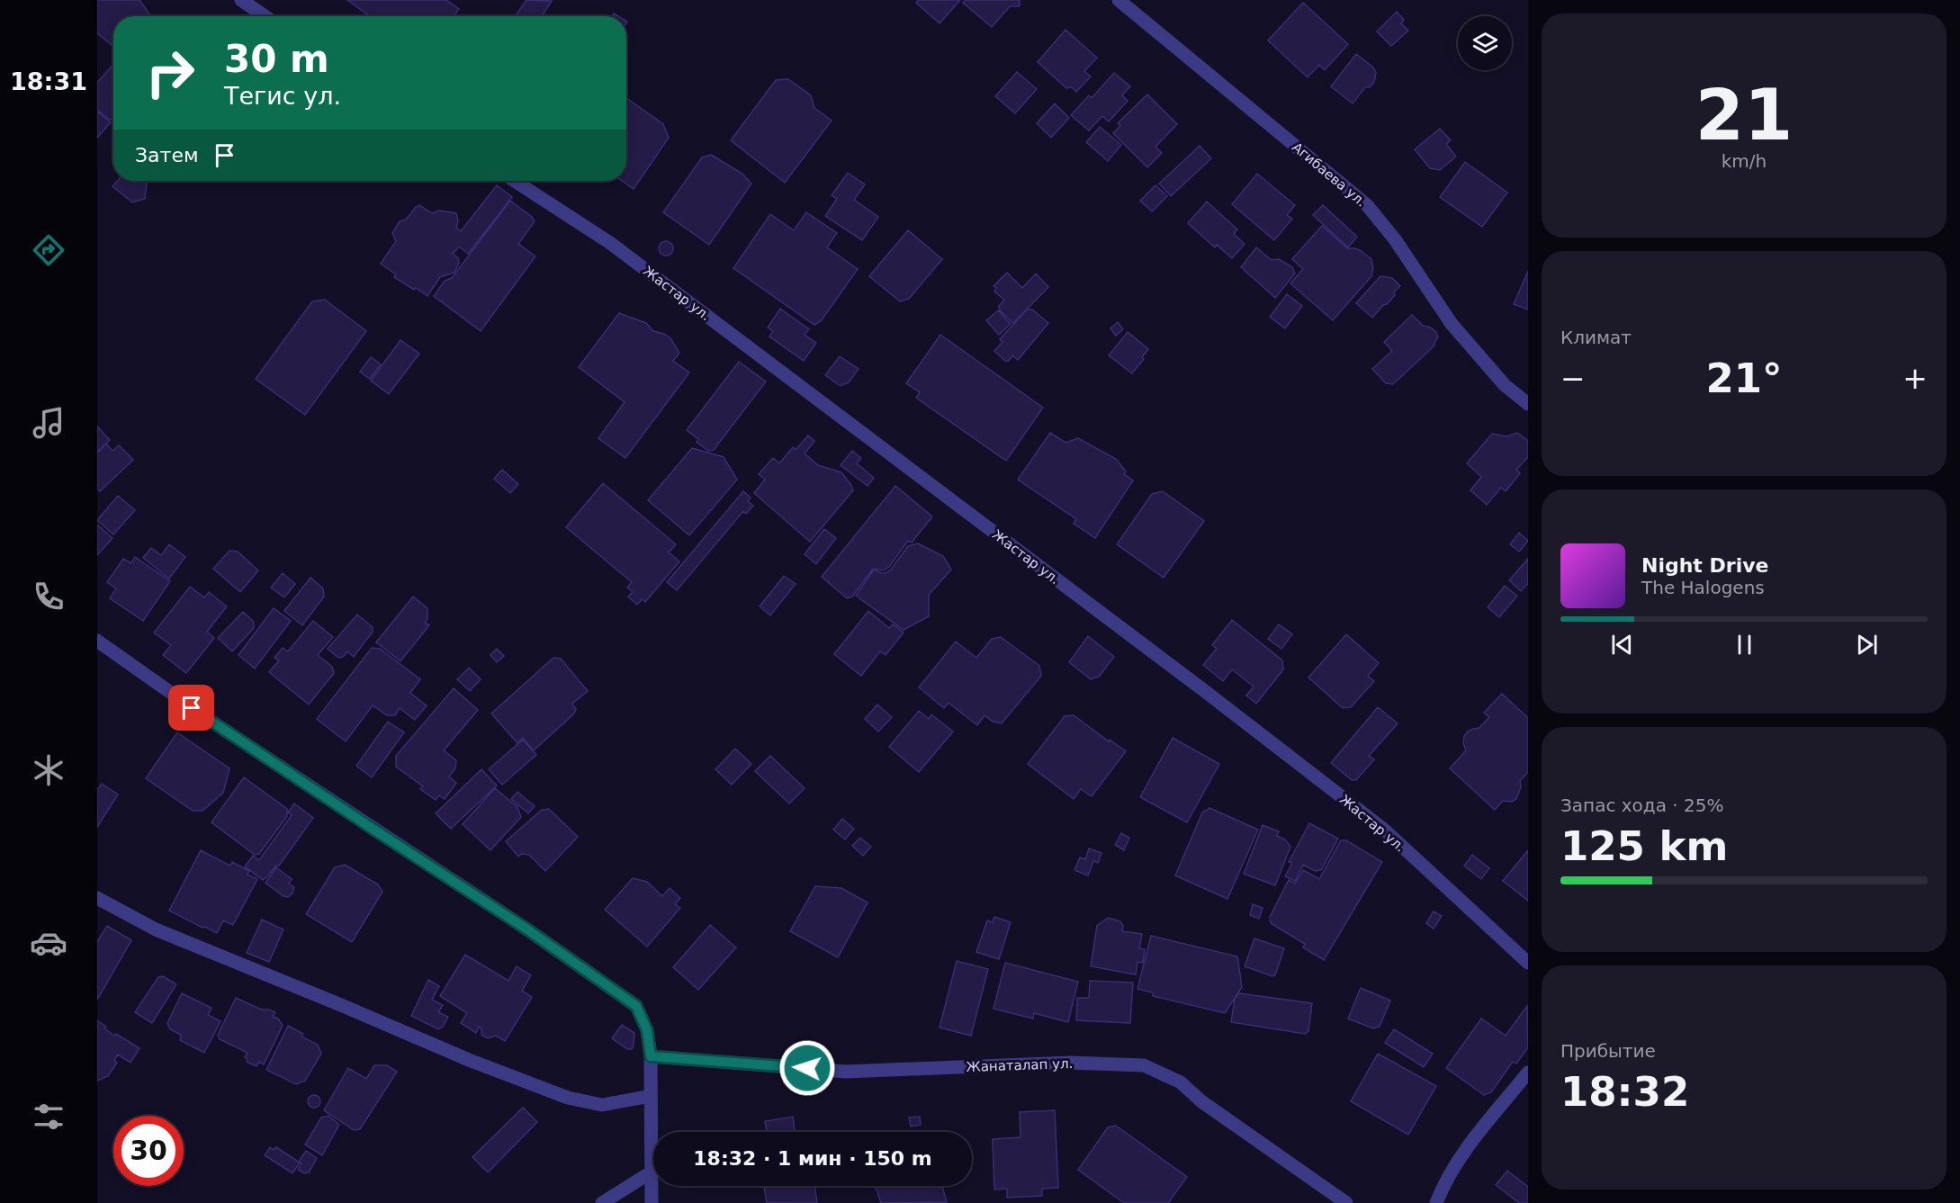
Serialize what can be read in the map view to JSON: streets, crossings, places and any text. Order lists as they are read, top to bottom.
{
  "streets": {
    "street": ["Агибаева ул.", "Жастар ул.", "Жанаталап ул."]
  },
  "page": {
    "tabs": "18:31",
    "tile": [
      ["21", "km/h"],
      "Климат",
      ["Запас хода · 25%", "125 km"],
      ["Прибытие", "18:32"]
    ],
    "turn": ["30 m", "Тегис ул."],
    "then": "Затем",
    "heat": ["−", "21°", "+"],
    "song": ["Night Drive", "The Halogens"],
    "limit": "30",
    "trip": "18:32 · 1 мин · 150 m"
  }
}
